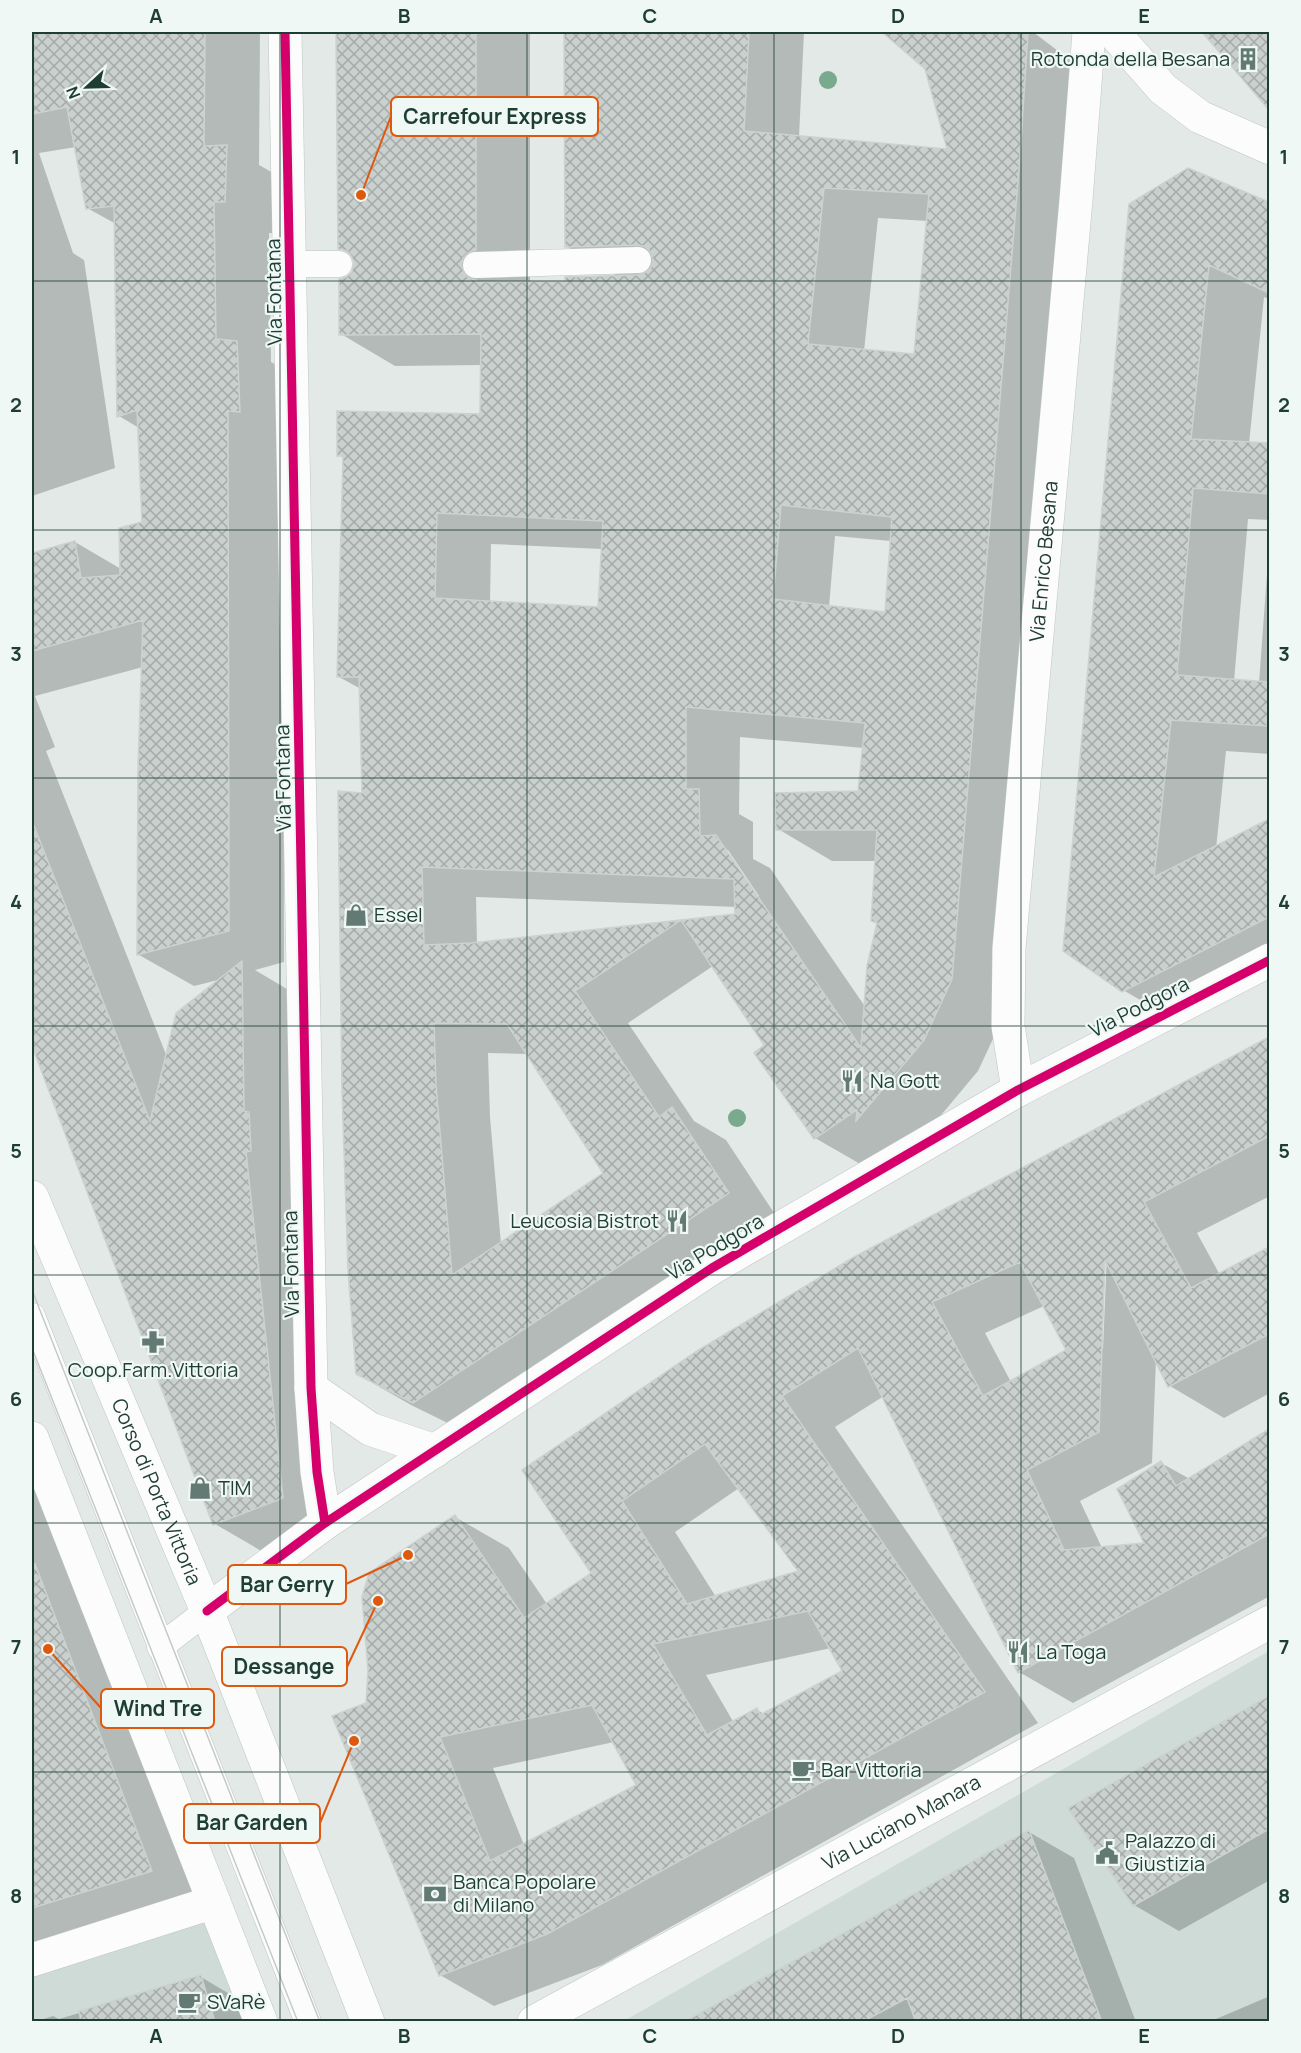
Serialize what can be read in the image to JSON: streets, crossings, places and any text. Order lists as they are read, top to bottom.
{
  "streets": {
    "street": [
      "Via Fontana",
      "Via Enrico Besana",
      "Via Podgora",
      "Corso di Porta Vittoria",
      "Via Luciano Manara"
    ]
  },
  "crossings": [
    ["Via Fontana", "Via Podgora"],
    ["Via Enrico Besana", "Via Podgora"],
    ["Via Podgora", "Corso di Porta Vittoria"]
  ],
  "places": {
    "building": ["Rotonda della Besana"],
    "other": [
      "Carrefour Express",
      "Bar Gerry",
      "Dessange",
      "Wind Tre",
      "Bar Garden"
    ],
    "shop": ["Essel", "TIM"],
    "restaurant": ["Na Gott", "Leucosia Bistrot", "La Toga"],
    "pharmacy": ["Coop.Farm.Vittoria"],
    "cafe": ["Bar Vittoria", "SVaRè"],
    "public building": ["Palazzo di Giustizia"],
    "bank": ["Banca Popolare di Milano"]
  },
  "north": "left",
  "grid": {
    "columns": [
      "A",
      "B",
      "C",
      "D",
      "E"
    ],
    "rows": [
      "1",
      "2",
      "3",
      "4",
      "5",
      "6",
      "7",
      "8"
    ]
  }
}
